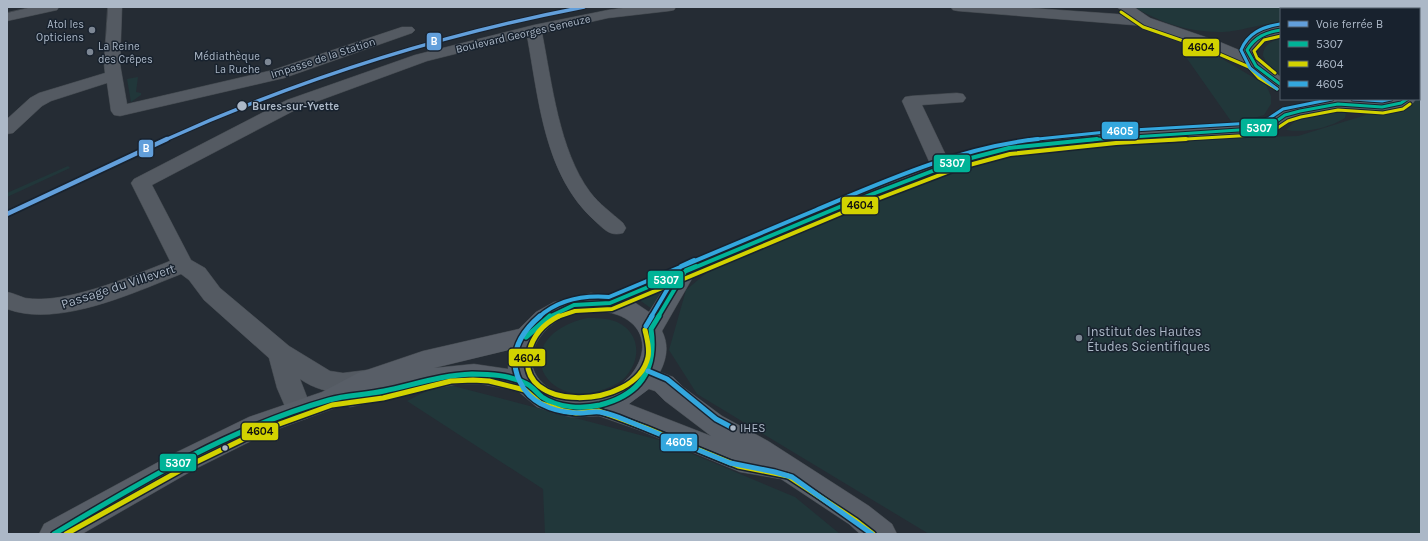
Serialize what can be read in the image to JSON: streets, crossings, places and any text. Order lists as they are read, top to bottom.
{
  "streets": {
    "street": ["Boulevard Georges Seneuze", "Impasse de la Station", "Passage du Villevert"]
  },
  "crossings": [
    ["Boulevard Georges Seneuze", "Passage du Villevert"]
  ],
  "places": [
    "Atol les Opticiens",
    "La Reine des Crêpes",
    "Médiathèque La Ruche",
    "Bures-sur-Yvette",
    "Institut des Hautes Études Scientifiques",
    "IHES"
  ],
  "lines": [
    "rail line B",
    "transit line 4604",
    "transit line 4605",
    "transit line 5307"
  ],
  "legend": [
    "Voie ferrée B",
    "5307",
    "4604",
    "4605"
  ]
}
